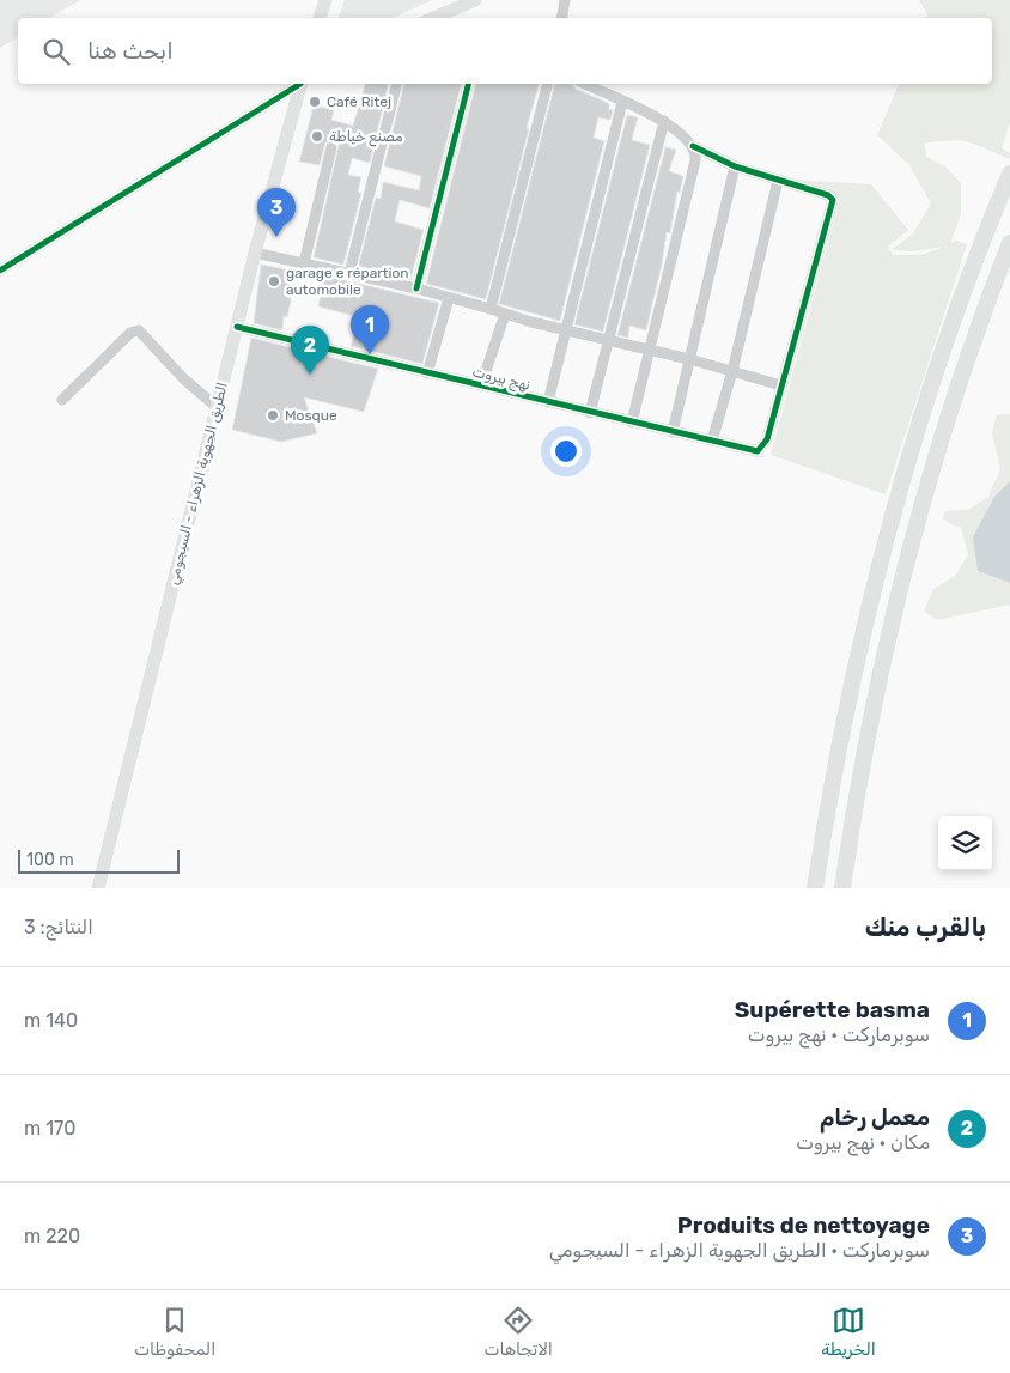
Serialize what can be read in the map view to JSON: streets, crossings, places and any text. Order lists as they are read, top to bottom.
{
  "streets": {
    "main road": ["الطريق الجهوية الزهراء - السيجومي"],
    "street": ["نهج بيروت"]
  },
  "crossings": [
    ["نهج بيروت", "الطريق الجهوية الزهراء - السيجومي"]
  ],
  "places": [
    "Café Ritej",
    "مصنع خياطة",
    "garage e répartion automobile",
    "Mosque"
  ],
  "scale_bar": "100 m",
  "page": {
    "search": "ابحث هنا",
    "pins": ["3", "1", "2"],
    "scale": "100 m",
    "heading": ["بالقرب منك", "النتائج: 3"],
    "list": [
      {
        "mark": "1",
        "name": "Supérette basma",
        "note": "سوبرماركت · نهج بيروت",
        "value": "140 m"
      },
      {
        "mark": "2",
        "name": "معمل رخام",
        "note": "مكان · نهج بيروت",
        "value": "170 m"
      },
      {
        "mark": "3",
        "name": "Produits de nettoyage",
        "note": "سوبرماركت · الطريق الجهوية الزهراء - السيجومي",
        "value": "220 m"
      }
    ],
    "nav": ["الخريطة", "الاتجاهات", "المحفوظات"]
  }
}
